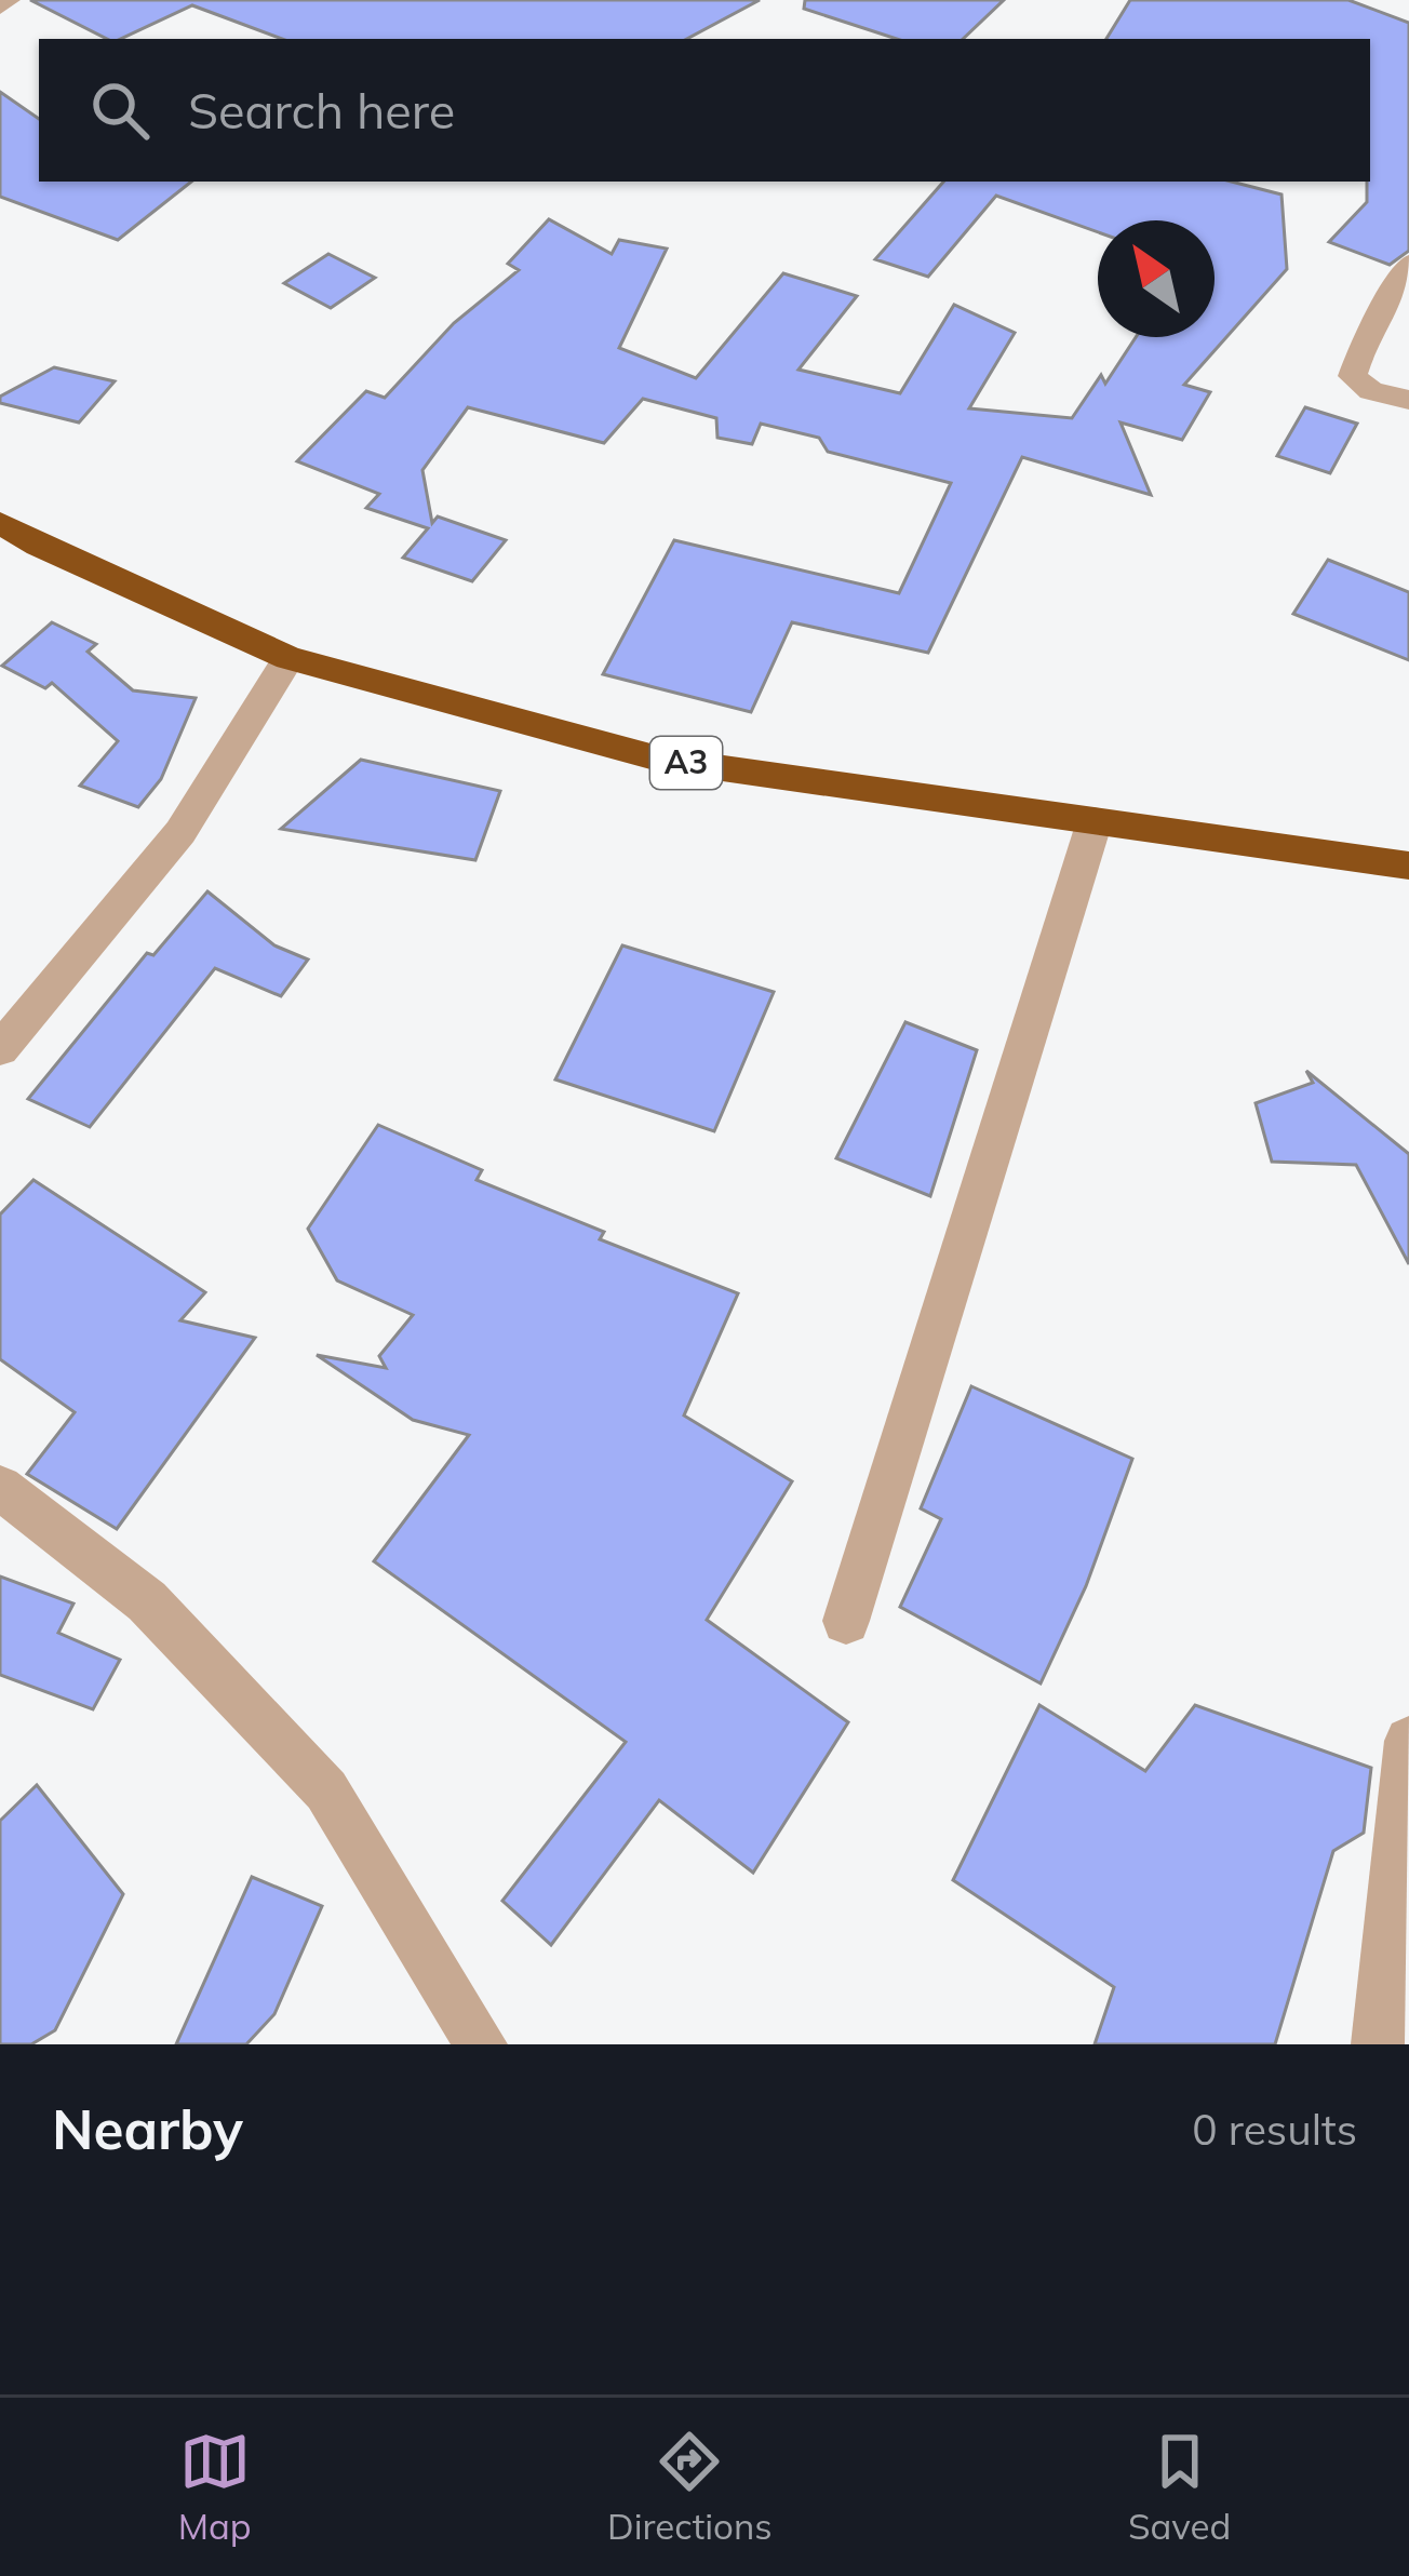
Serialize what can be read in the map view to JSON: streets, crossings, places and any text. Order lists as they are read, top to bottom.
{
  "streets": {
    "highway": ["A3"]
  },
  "north": "top left",
  "page": {
    "search": "Search here",
    "heading": ["Nearby", "0 results"],
    "nav": ["Map", "Directions", "Saved"]
  }
}
